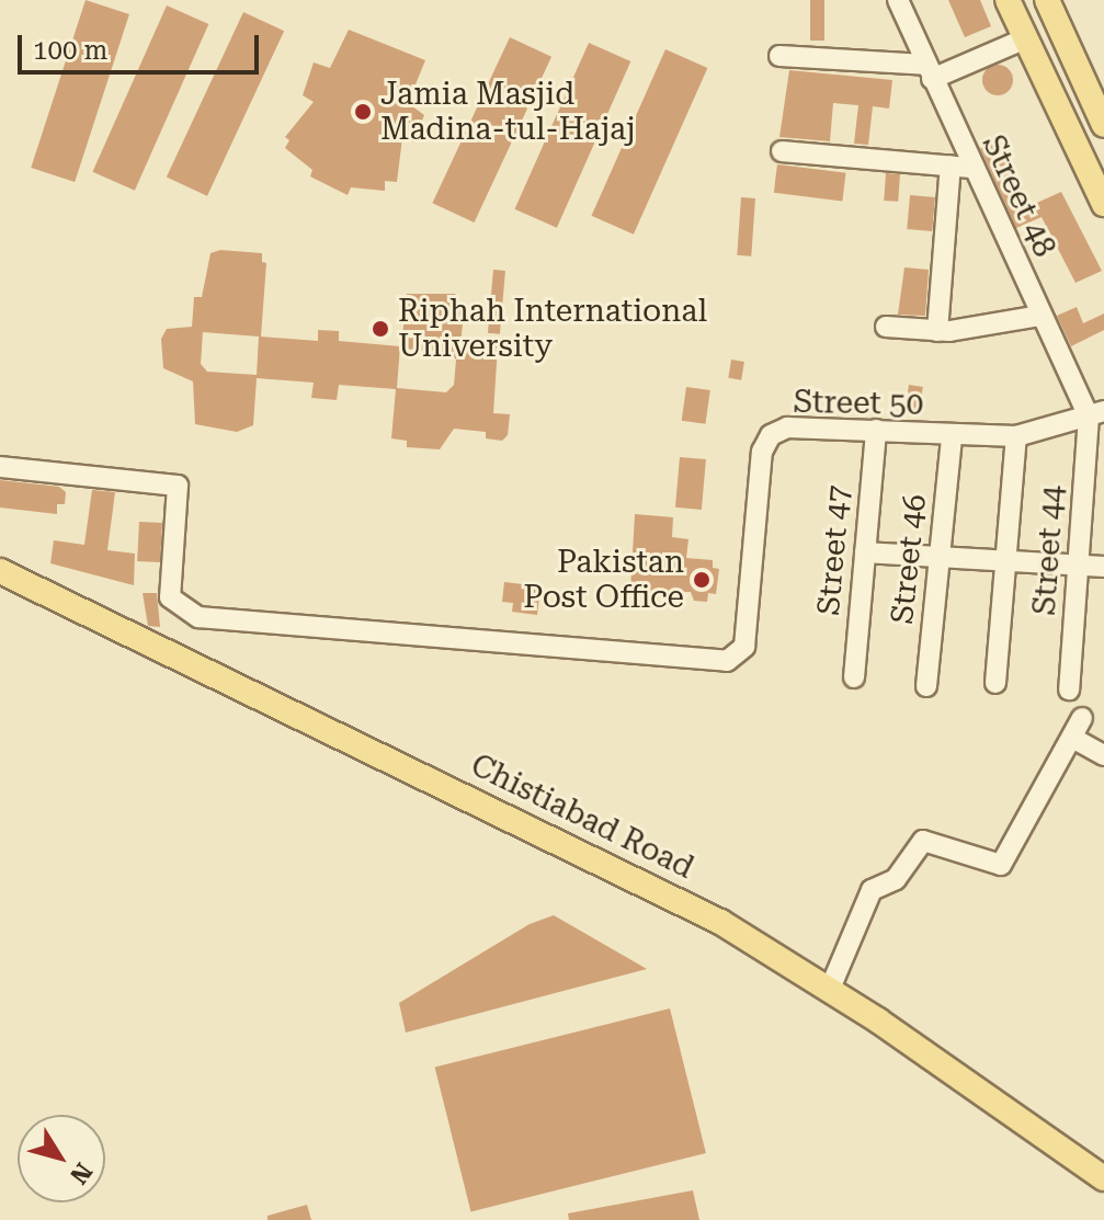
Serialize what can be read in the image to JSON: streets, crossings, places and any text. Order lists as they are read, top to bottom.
{
  "streets": {
    "main road": ["Chistiabad Road"],
    "street": [
      "Street 48",
      "Street 50",
      "Street 47",
      "Street 44",
      "Street 46"
    ]
  },
  "crossings": [
    ["Street 48", "Street 50"],
    ["Street 48", "Street 44"],
    ["Street 50", "Street 47"],
    ["Street 50", "Street 44"],
    ["Street 50", "Street 46"]
  ],
  "places": ["Jamia Masjid Madina-tul-Hajaj", "Riphah International University", "Pakistan Post Office"],
  "scale_bar": "100 m",
  "north": "bottom right"
}
